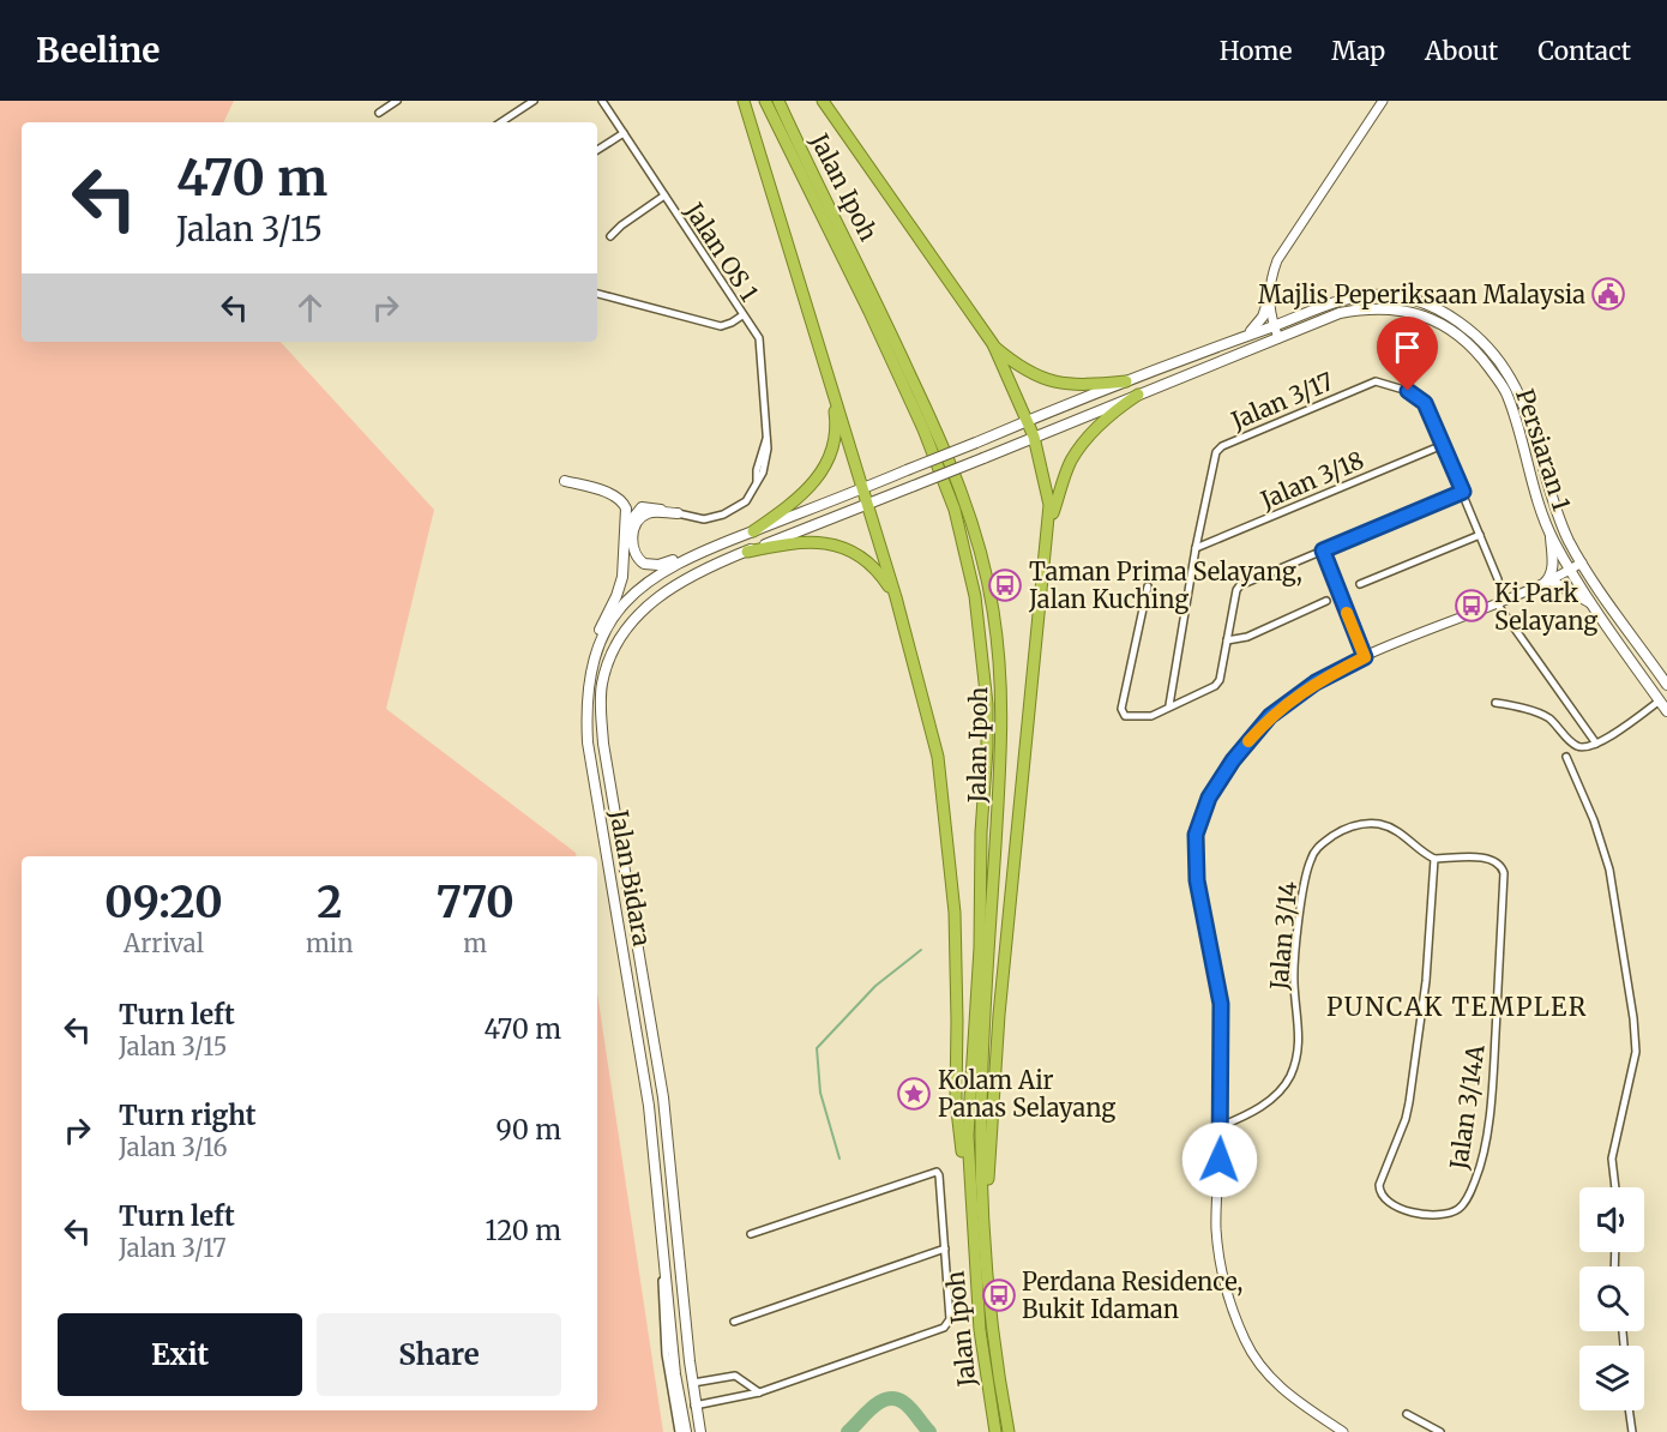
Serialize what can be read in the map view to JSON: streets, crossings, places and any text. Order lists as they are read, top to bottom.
{
  "streets": {
    "highway": ["Jalan Ipoh"],
    "main road": ["Persiaran 1", "Jalan Bidara"],
    "street": [
      "Jalan OS 1",
      "Jalan 3/17",
      "Jalan 3/18",
      "Jalan 3/14",
      "Jalan 3/14A"
    ]
  },
  "crossings": [
    ["Jalan 3/17", "Jalan 3/18"],
    ["Persiaran 1", "Jalan Bidara"],
    ["Jalan 3/14", "Jalan 3/14A"]
  ],
  "districts": ["PUNCAK TEMPLER"],
  "places": {
    "public building": ["Majlis Peperiksaan Malaysia"],
    "bus stop": ["Taman Prima Selayang, Jalan Kuching", "Ki Park Selayang", "Perdana Residence, Bukit Idaman"],
    "place": ["Kolam Air Panas Selayang"]
  },
  "page": {
    "header": "Beeline",
    "nav": [
      "Home",
      "Map",
      "About",
      "Contact"
    ],
    "turn": ["470 m", "Jalan 3/15"],
    "eta": [
      "09:20",
      "Arrival",
      "2",
      "min",
      "770",
      "m"
    ],
    "list": [
      {
        "name": "Turn left",
        "note": "Jalan 3/15",
        "value": "470 m"
      },
      {
        "name": "Turn right",
        "note": "Jalan 3/16",
        "value": "90 m"
      },
      {
        "name": "Turn left",
        "note": "Jalan 3/17",
        "value": "120 m"
      }
    ],
    "buttons": ["Exit", "Share"]
  }
}
